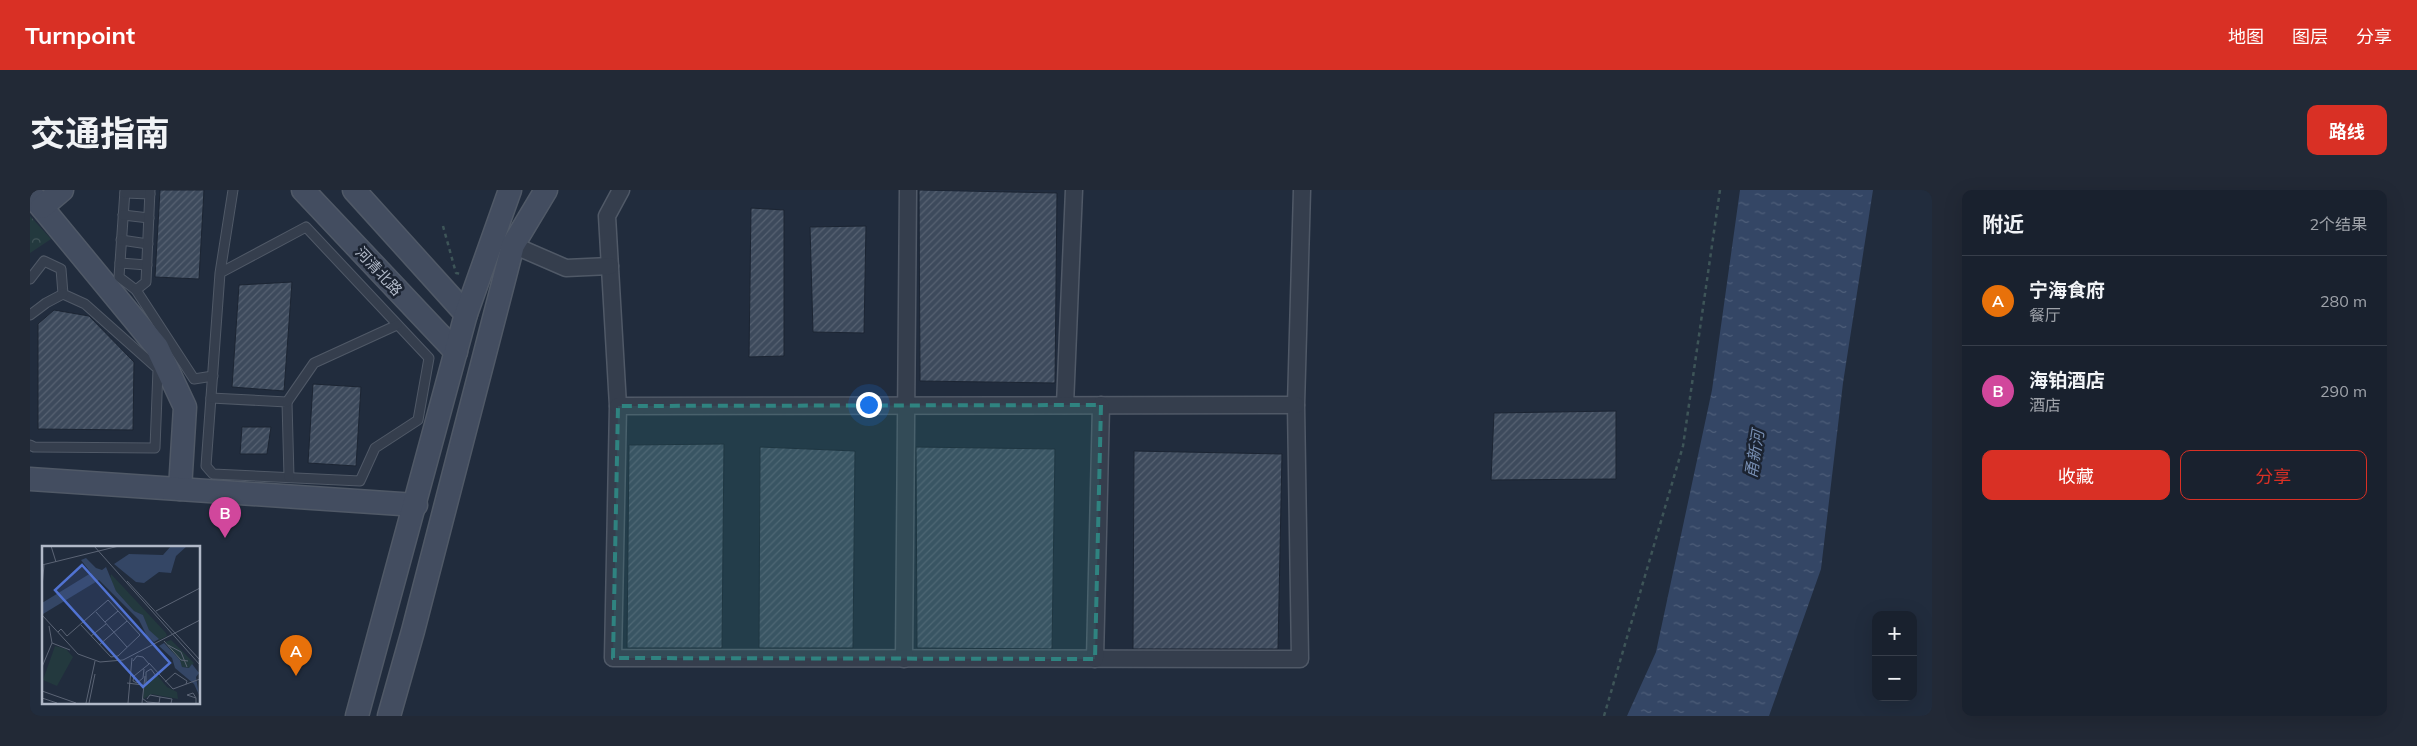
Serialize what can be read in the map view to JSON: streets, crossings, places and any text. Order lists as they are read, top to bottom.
{
  "streets": {
    "main road": ["河清北路"]
  },
  "water": ["甬新河"],
  "page": {
    "header": "Turnpoint",
    "nav": ["地图", "图层", "分享"],
    "title": "交通指南",
    "buttons": [
      "路线",
      ["收藏", "分享"]
    ],
    "heading": ["附近", "2个结果"],
    "list": [
      {
        "mark": "A",
        "name": "宁海食府",
        "note": "餐厅",
        "value": "280 m"
      },
      {
        "mark": "B",
        "name": "海铂酒店",
        "note": "酒店",
        "value": "290 m"
      }
    ],
    "pins": ["B", "A"],
    "map_buttons": ["+", "−"]
  }
}
